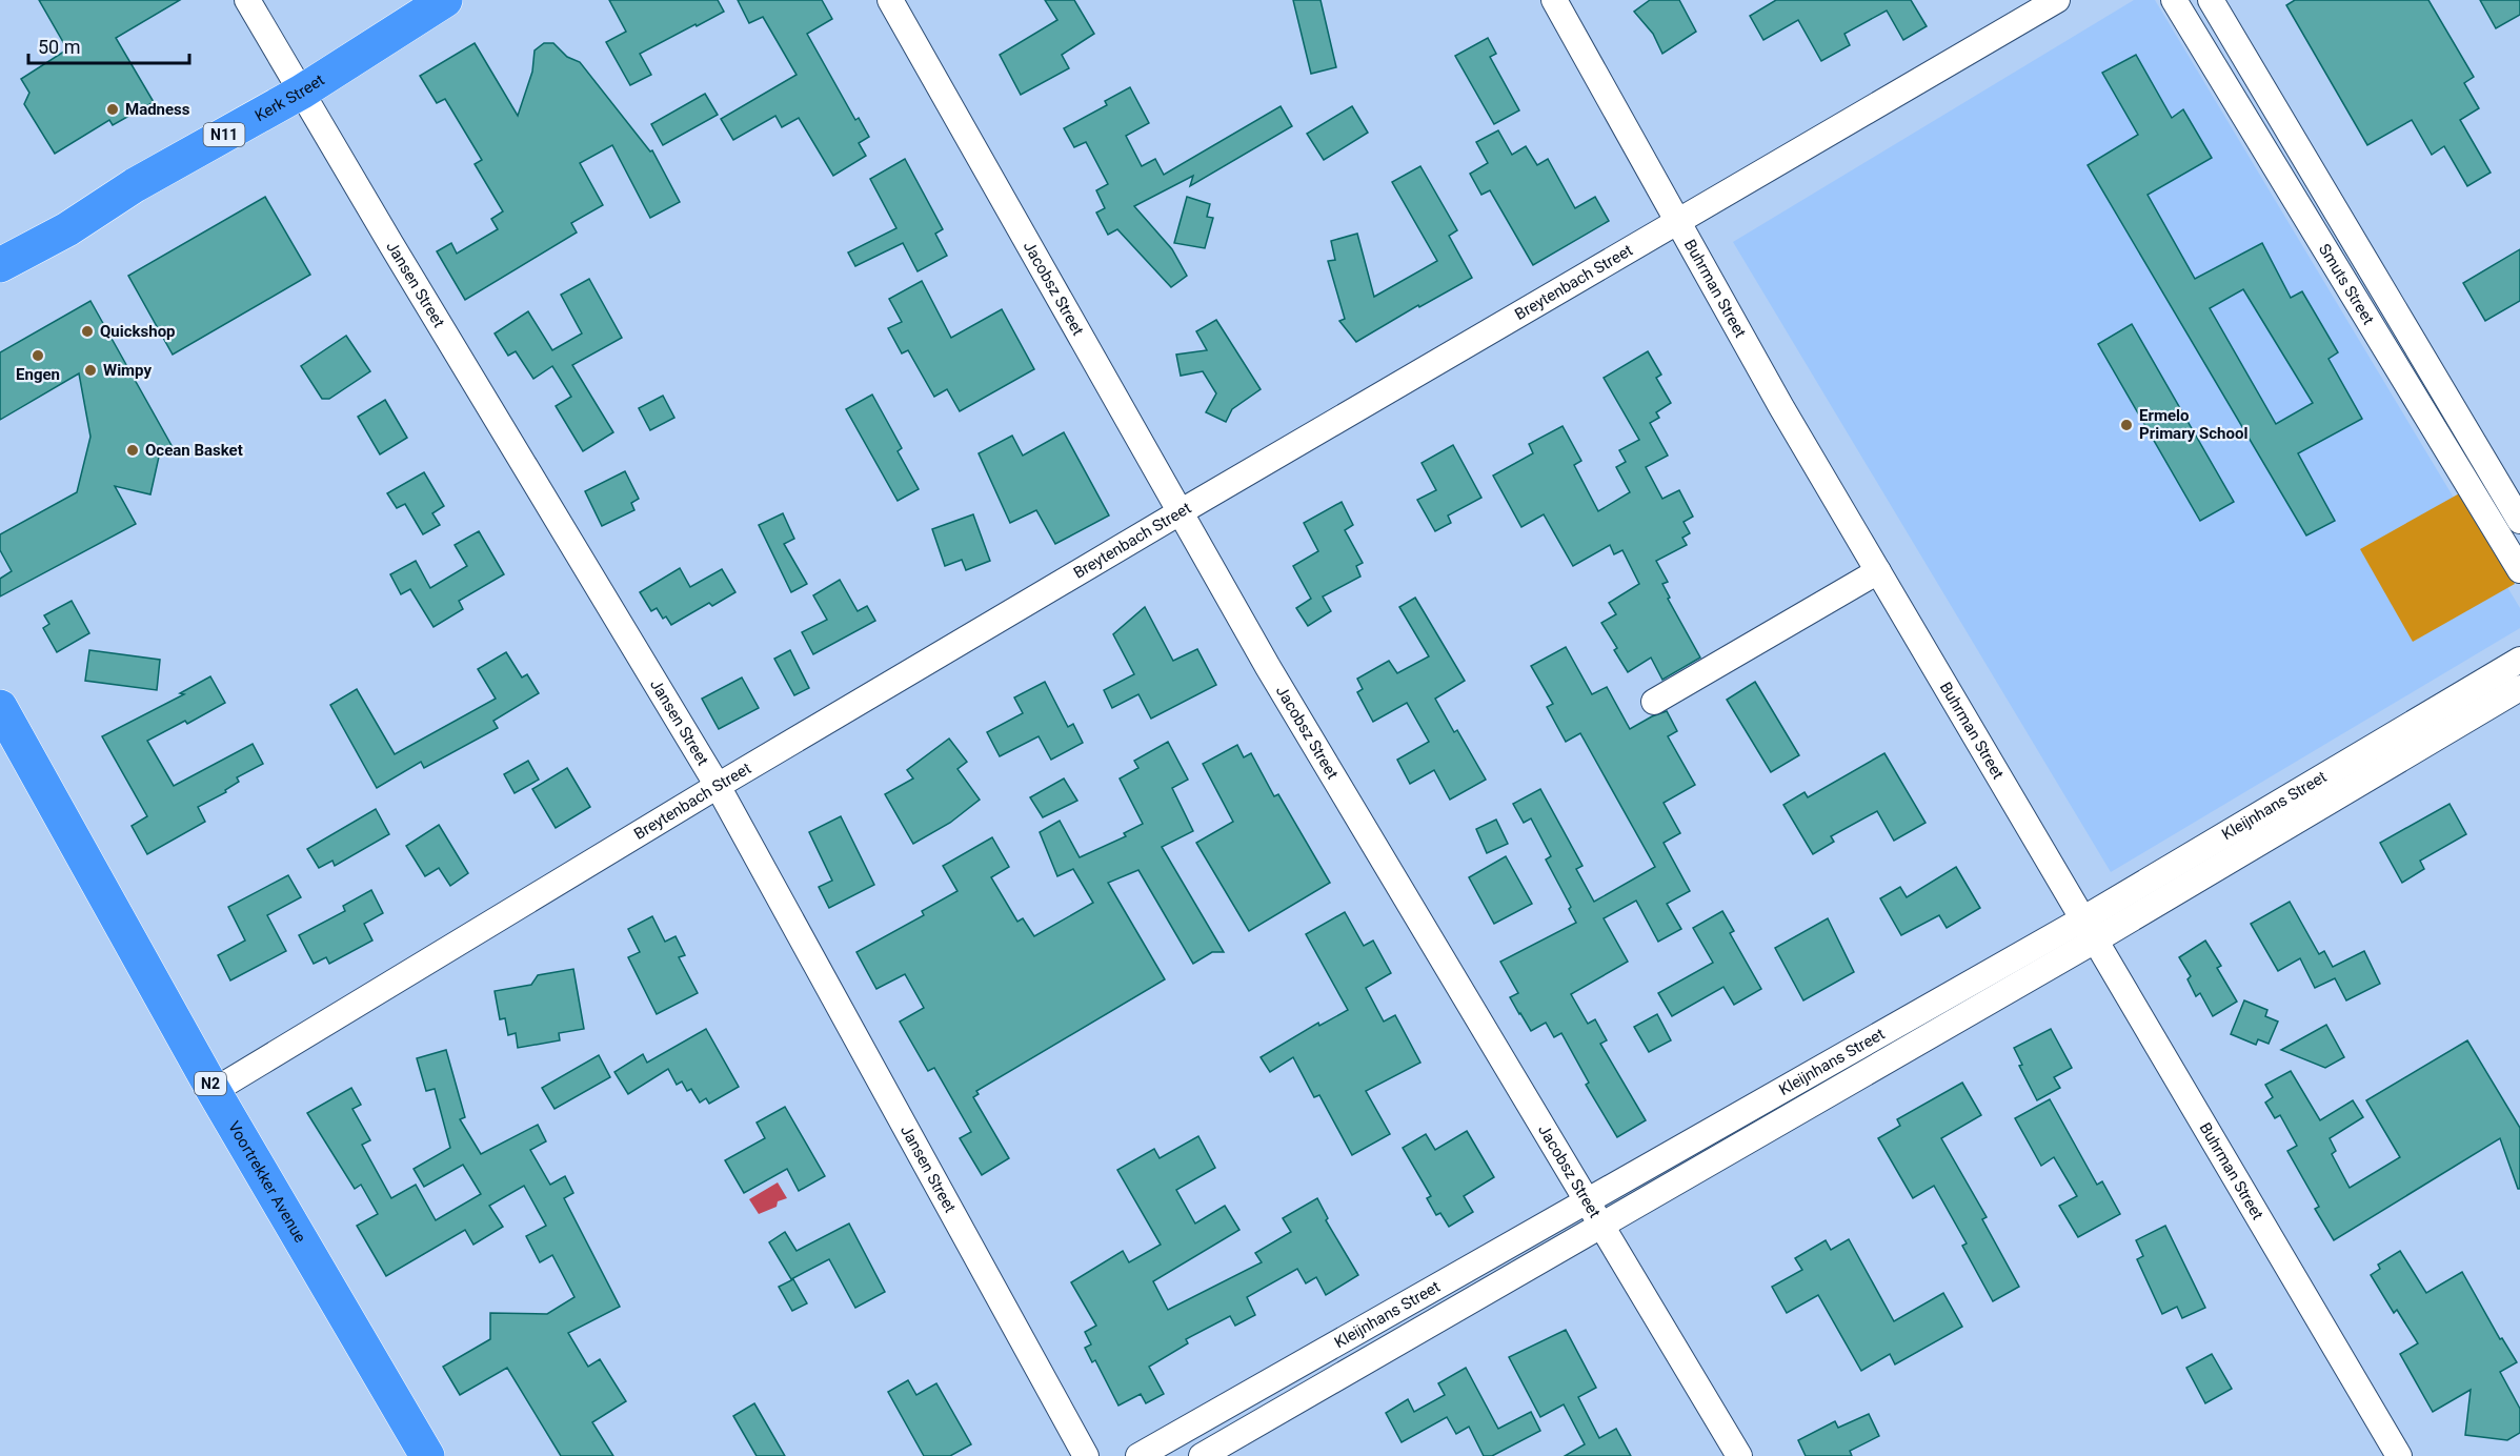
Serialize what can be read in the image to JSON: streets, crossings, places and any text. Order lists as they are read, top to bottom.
{
  "streets": {
    "highway": [
      "Kerk Street",
      "N11",
      "N2",
      "Voortrekker Avenue"
    ],
    "street": [
      "Breytenbach Street",
      "Jansen Street",
      "Smuts Street",
      "Jacobsz Street",
      "Buhrman Street",
      "Kleijnhans Street"
    ]
  },
  "crossings": [
    ["Kerk Street", "Jansen Street"],
    ["Breytenbach Street", "Jansen Street"],
    ["Breytenbach Street", "Jacobsz Street"],
    ["Breytenbach Street", "Buhrman Street"],
    ["Breytenbach Street", "Voortrekker Avenue"],
    ["Jacobsz Street", "Kleijnhans Street"],
    ["Buhrman Street", "Kleijnhans Street"]
  ],
  "places": [
    "Madness",
    "Quickshop",
    "Engen",
    "Wimpy",
    "Ermelo Primary School",
    "Ocean Basket"
  ],
  "scale_bar": "50 m"
}
